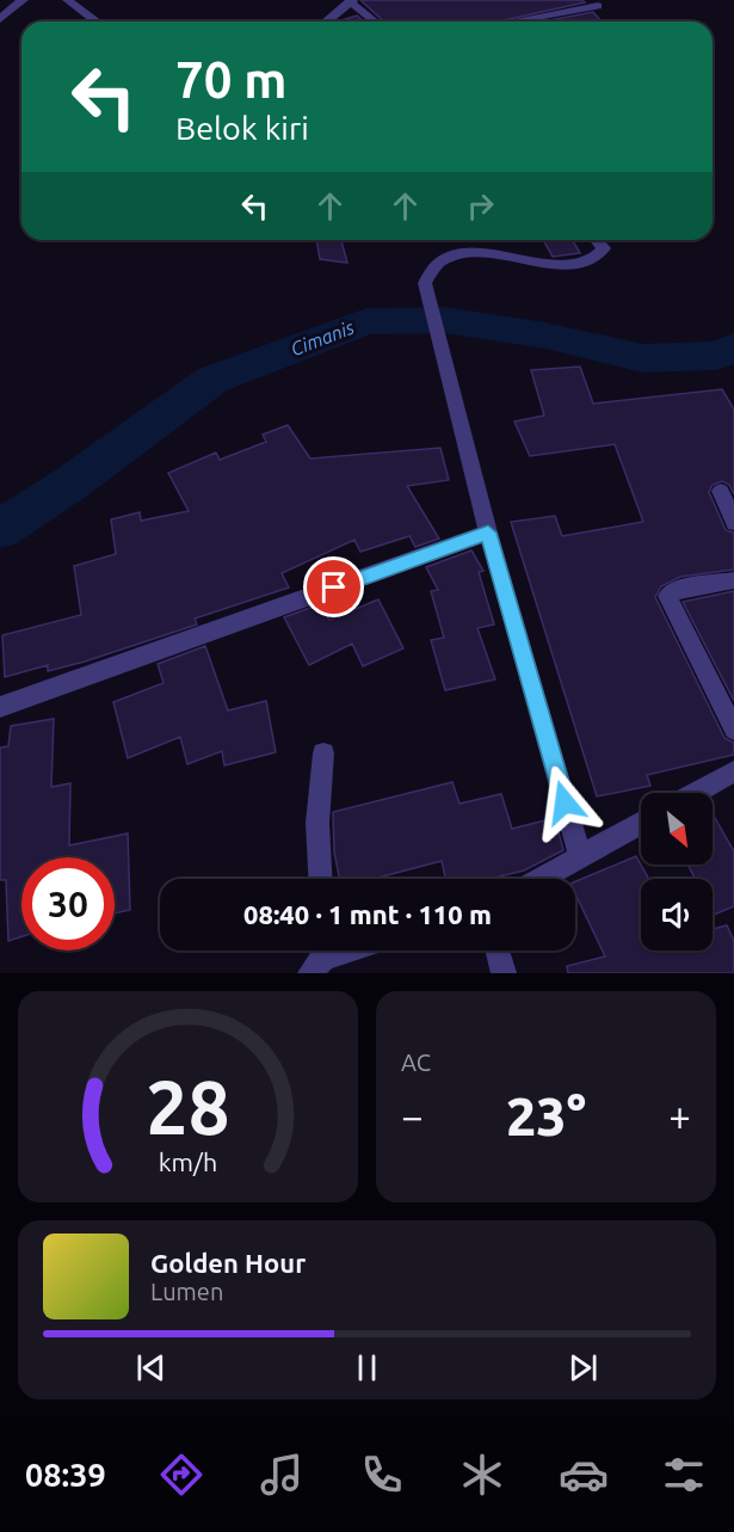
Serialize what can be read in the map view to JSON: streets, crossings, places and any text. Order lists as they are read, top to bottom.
{
  "water": ["Cimanis"],
  "north": "bottom right",
  "page": {
    "turn": ["70 m", "Belok kiri"],
    "limit": "30",
    "trip": "08:40 · 1 mnt · 110 m",
    "tile": "AC",
    "heat": ["−", "23°", "+"],
    "song": ["Golden Hour", "Lumen"],
    "tabs": "08:39",
    "gauge": ["28", "km/h"]
  }
}
